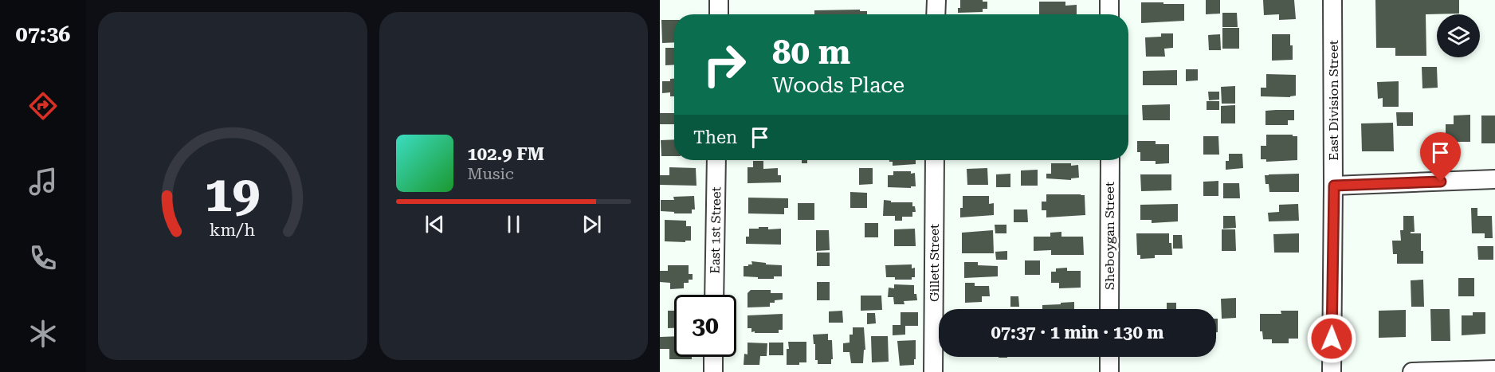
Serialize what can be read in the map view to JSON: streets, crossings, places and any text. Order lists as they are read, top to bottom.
{
  "streets": {
    "street": [
      "East Division Street",
      "East 1st Street",
      "Sheboygan Street",
      "Gillett Street"
    ]
  },
  "page": {
    "tabs": "07:36",
    "turn": ["80 m", "Woods Place"],
    "then": "Then",
    "song": ["102.9 FM", "Music"],
    "limit": "30",
    "trip": "07:37 · 1 min · 130 m",
    "gauge": ["19", "km/h"]
  }
}
